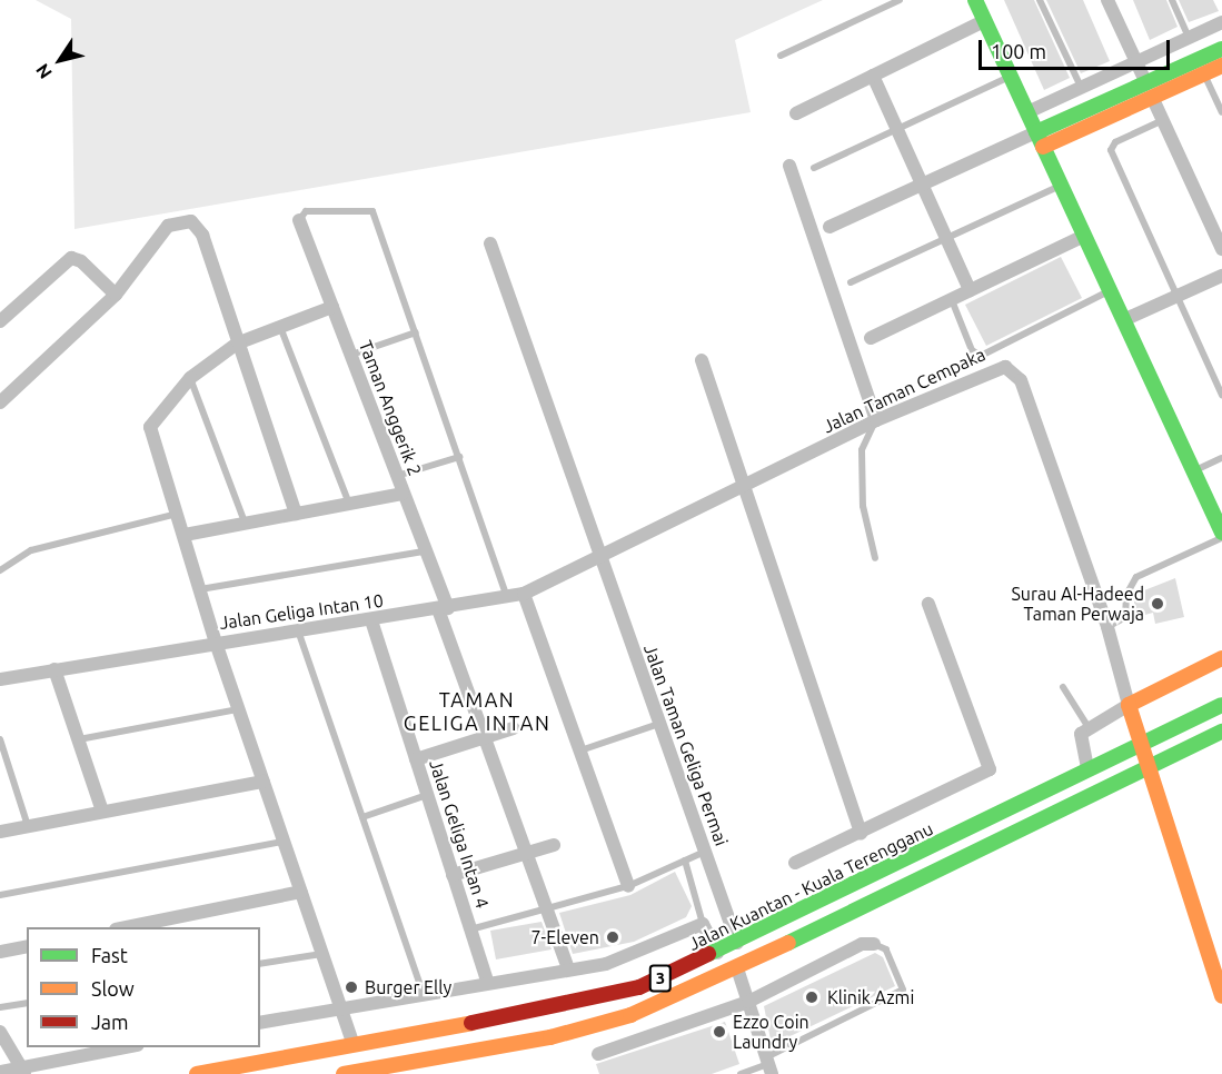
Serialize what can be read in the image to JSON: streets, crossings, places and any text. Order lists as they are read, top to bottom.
{
  "streets": {
    "main road": ["Jalan Kuantan - Kuala Terengganu", "3"],
    "street": [
      "Jalan Taman Cempaka",
      "Taman Anggerik 2",
      "Jalan Geliga Intan 10",
      "Jalan Taman Geliga Permai",
      "Jalan Geliga Intan 4"
    ]
  },
  "crossings": [
    ["Jalan Taman Cempaka", "Jalan Geliga Intan 10"],
    ["Jalan Taman Cempaka", "Jalan Taman Geliga Permai"],
    ["Taman Anggerik 2", "Jalan Geliga Intan 10"],
    ["Jalan Geliga Intan 10", "Jalan Taman Geliga Permai"],
    ["Jalan Geliga Intan 10", "Jalan Geliga Intan 4"],
    ["Jalan Taman Geliga Permai", "Jalan Kuantan - Kuala Terengganu"]
  ],
  "districts": ["TAMAN GELIGA INTAN"],
  "places": [
    "Surau Al-Hadeed Taman Perwaja",
    "7-Eleven",
    "Burger Elly",
    "Klinik Azmi",
    "Ezzo Coin Laundry"
  ],
  "legend": ["Fast", "Slow", "Jam"],
  "scale_bar": "100 m",
  "north": "bottom left"
}
